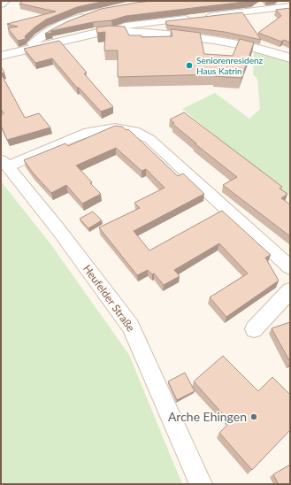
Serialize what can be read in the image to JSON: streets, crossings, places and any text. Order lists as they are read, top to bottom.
{
  "streets": {
    "street": ["Heufelder Straße"]
  },
  "places": ["Seniorenresidenz Haus Katrin", "Arche Ehingen"]
}
